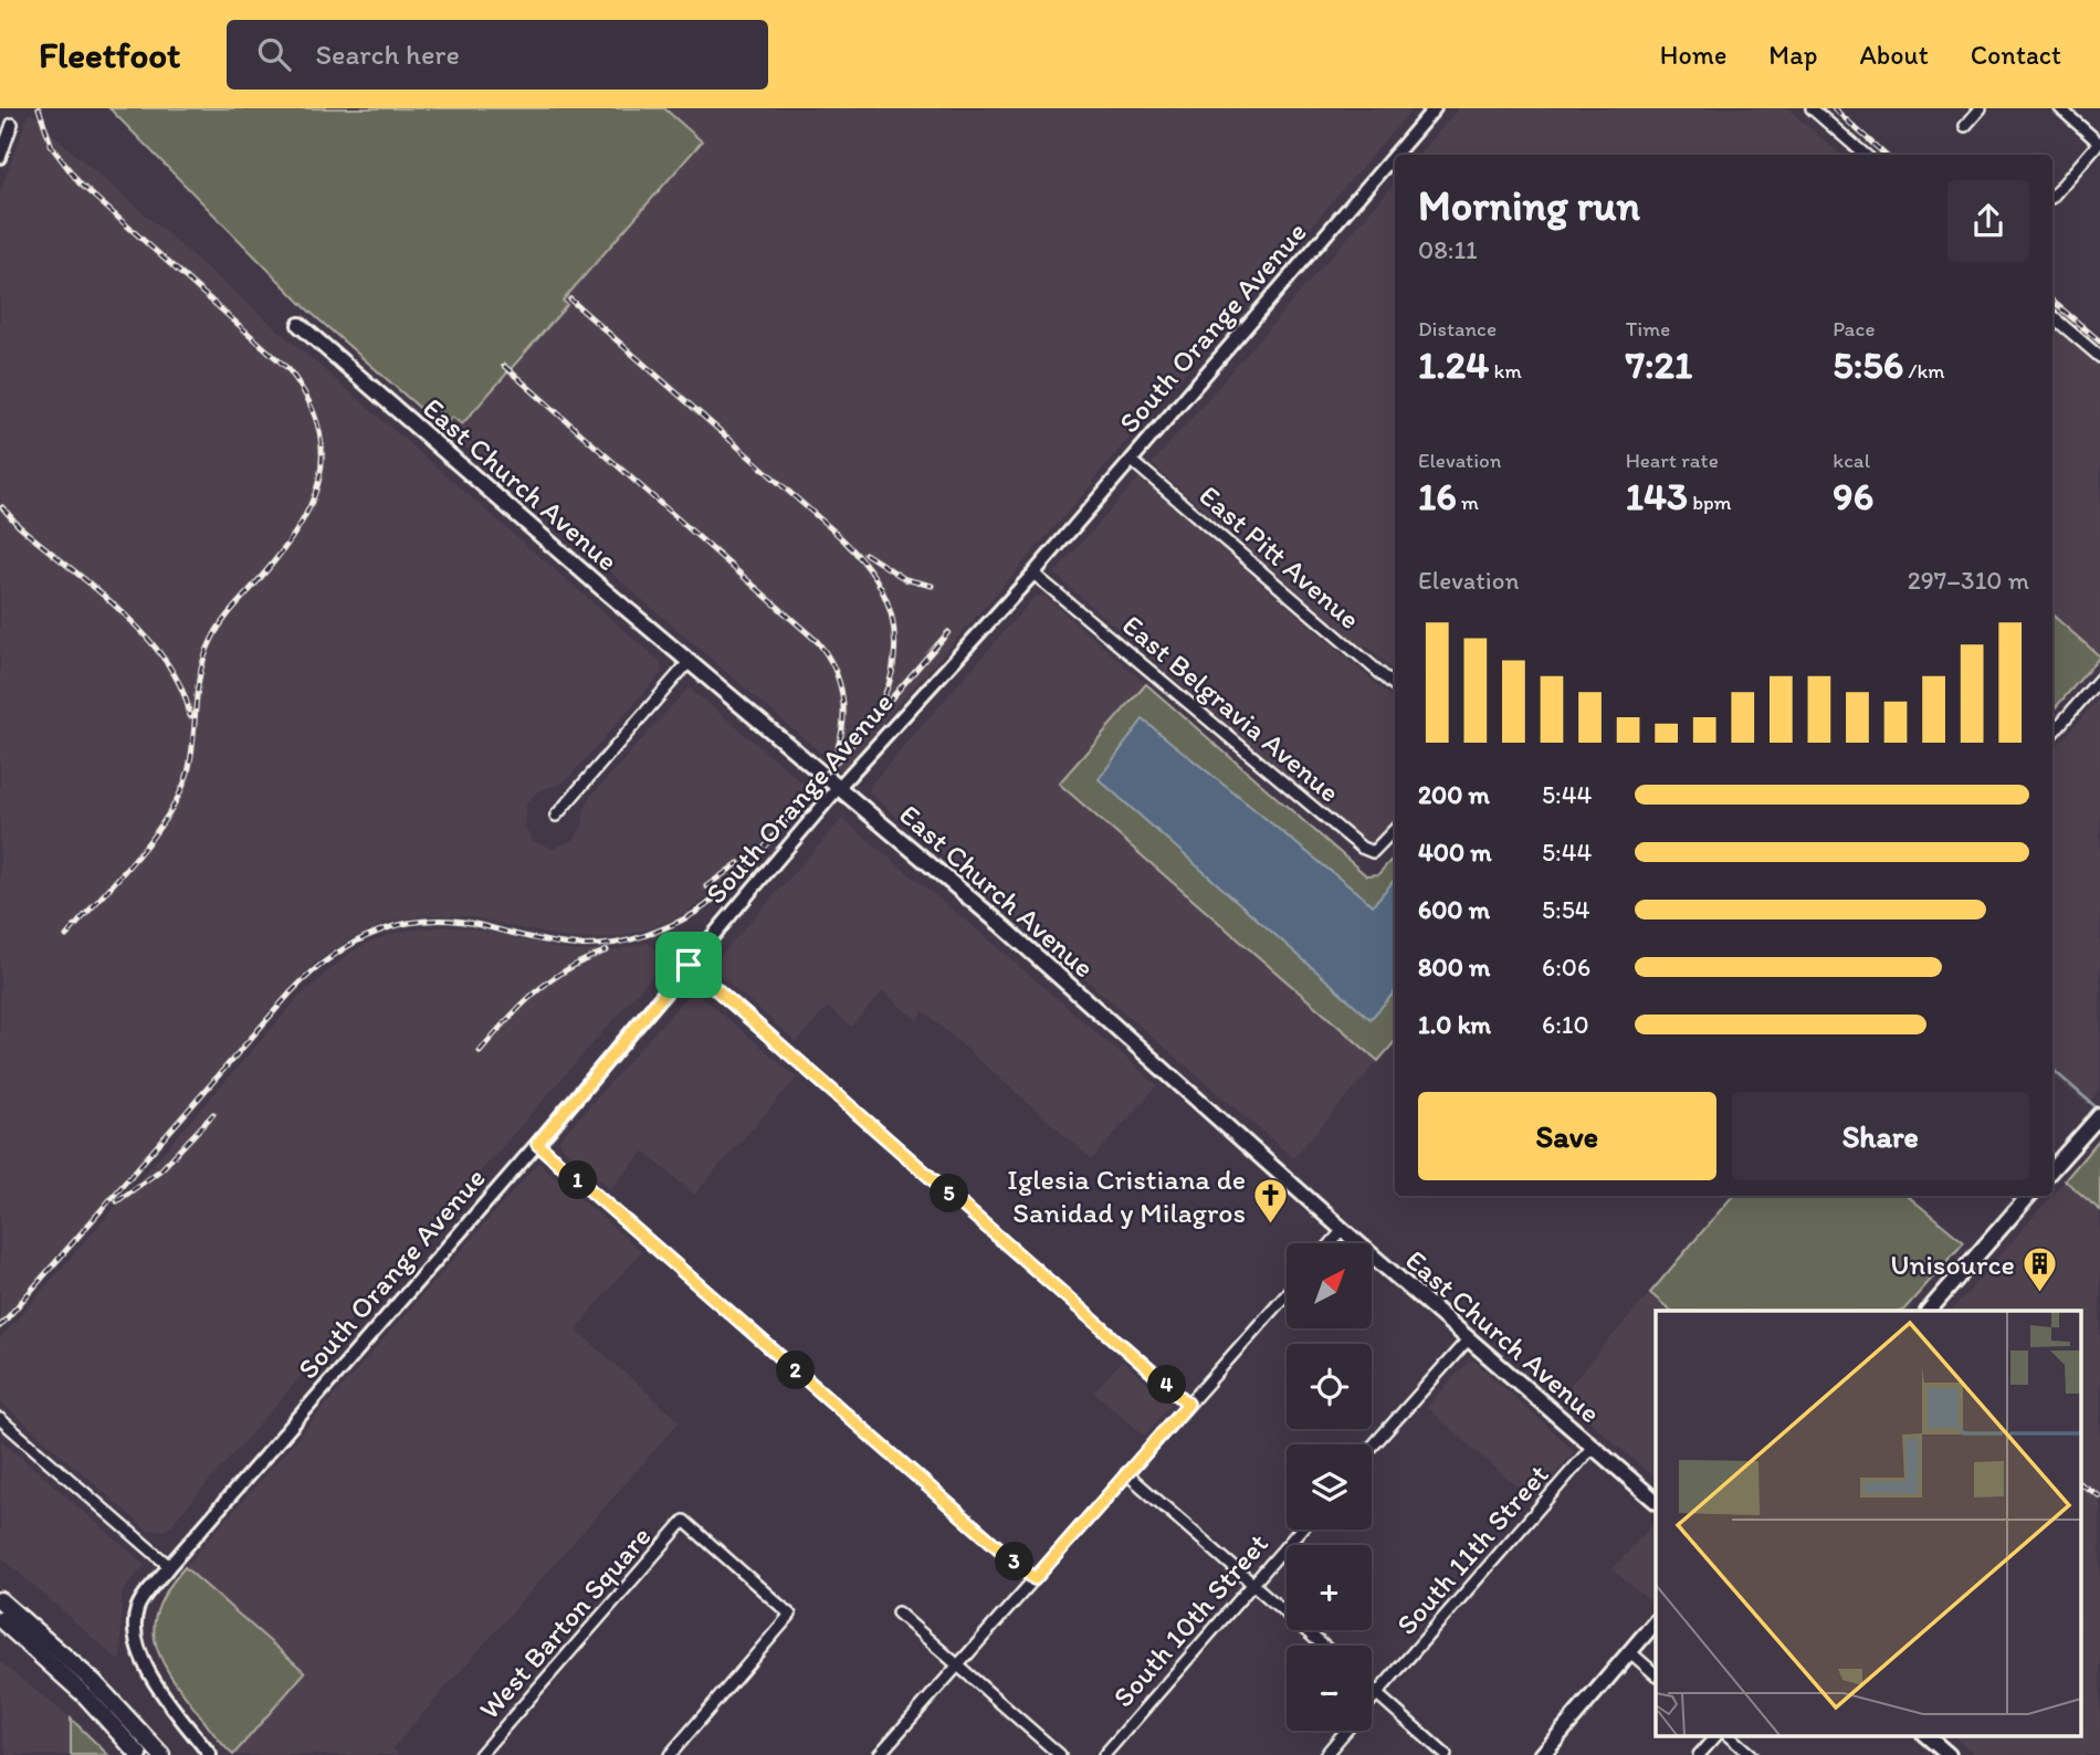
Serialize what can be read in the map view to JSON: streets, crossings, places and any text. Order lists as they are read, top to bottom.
{
  "streets": {
    "main road": ["East Church Avenue"],
    "street": [
      "South Orange Avenue",
      "East Pitt Avenue",
      "East Belgravia Avenue",
      "South 11th Street",
      "South 10th Street",
      "West Barton Square"
    ]
  },
  "crossings": [
    ["South Orange Avenue", "East Church Avenue"],
    ["South Orange Avenue", "East Pitt Avenue"],
    ["South Orange Avenue", "East Belgravia Avenue"],
    ["East Church Avenue", "South 11th Street"]
  ],
  "places": {
    "church": ["Iglesia Cristiana de Sanidad y Milagros"],
    "building": ["Unisource"]
  },
  "north": "top right",
  "page": {
    "header": "Fleetfoot",
    "search": "Search here",
    "nav": [
      "Home",
      "Map",
      "About",
      "Contact"
    ],
    "heading": ["Morning run", "08:11"],
    "stats": [
      ["Distance", "1.24 km"],
      ["Time", "7:21"],
      ["Pace", "5:56 /km"],
      ["Elevation", "16 m"],
      ["Heart rate", "143 bpm"],
      ["kcal", "96"]
    ],
    "chart": ["Elevation", "297–310 m"],
    "list": [
      {
        "name": "200 m",
        "note": "5:44"
      },
      {
        "name": "400 m",
        "note": "5:44"
      },
      {
        "name": "600 m",
        "note": "5:54"
      },
      {
        "name": "800 m",
        "note": "6:06"
      },
      {
        "name": "1.0 km",
        "note": "6:10"
      }
    ],
    "buttons": ["Save", "Share"],
    "pins": [
      "1",
      "5",
      "2",
      "4",
      "3"
    ],
    "map_buttons": ["+", "−"]
  }
}
